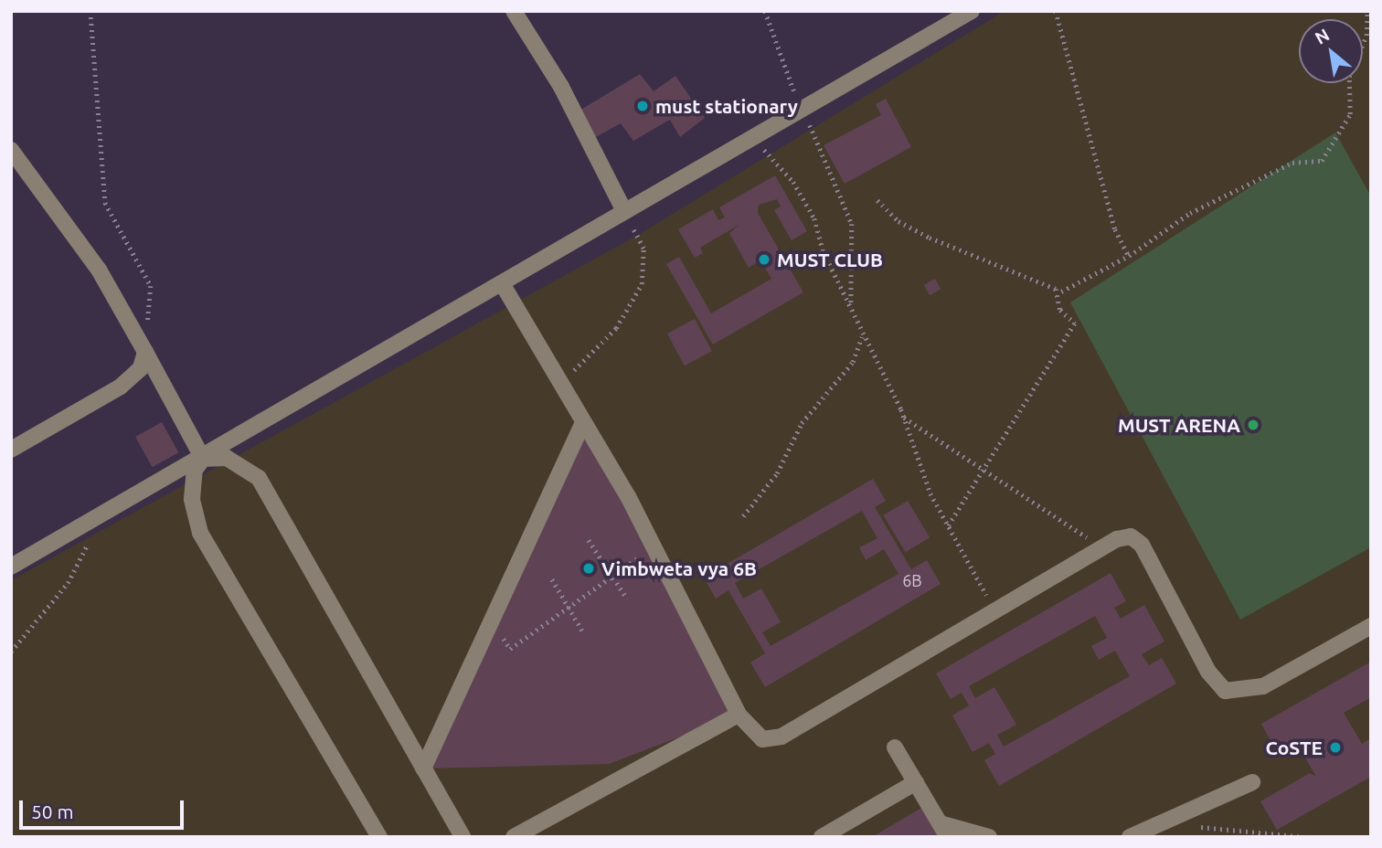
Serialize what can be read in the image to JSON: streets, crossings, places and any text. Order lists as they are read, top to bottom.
{
  "places": [
    "must stationary",
    "MUST CLUB",
    "MUST ARENA",
    "Vimbweta vya 6B",
    "CoSTE"
  ],
  "house_numbers": ["6B"],
  "scale_bar": "50 m",
  "north": "top left"
}
